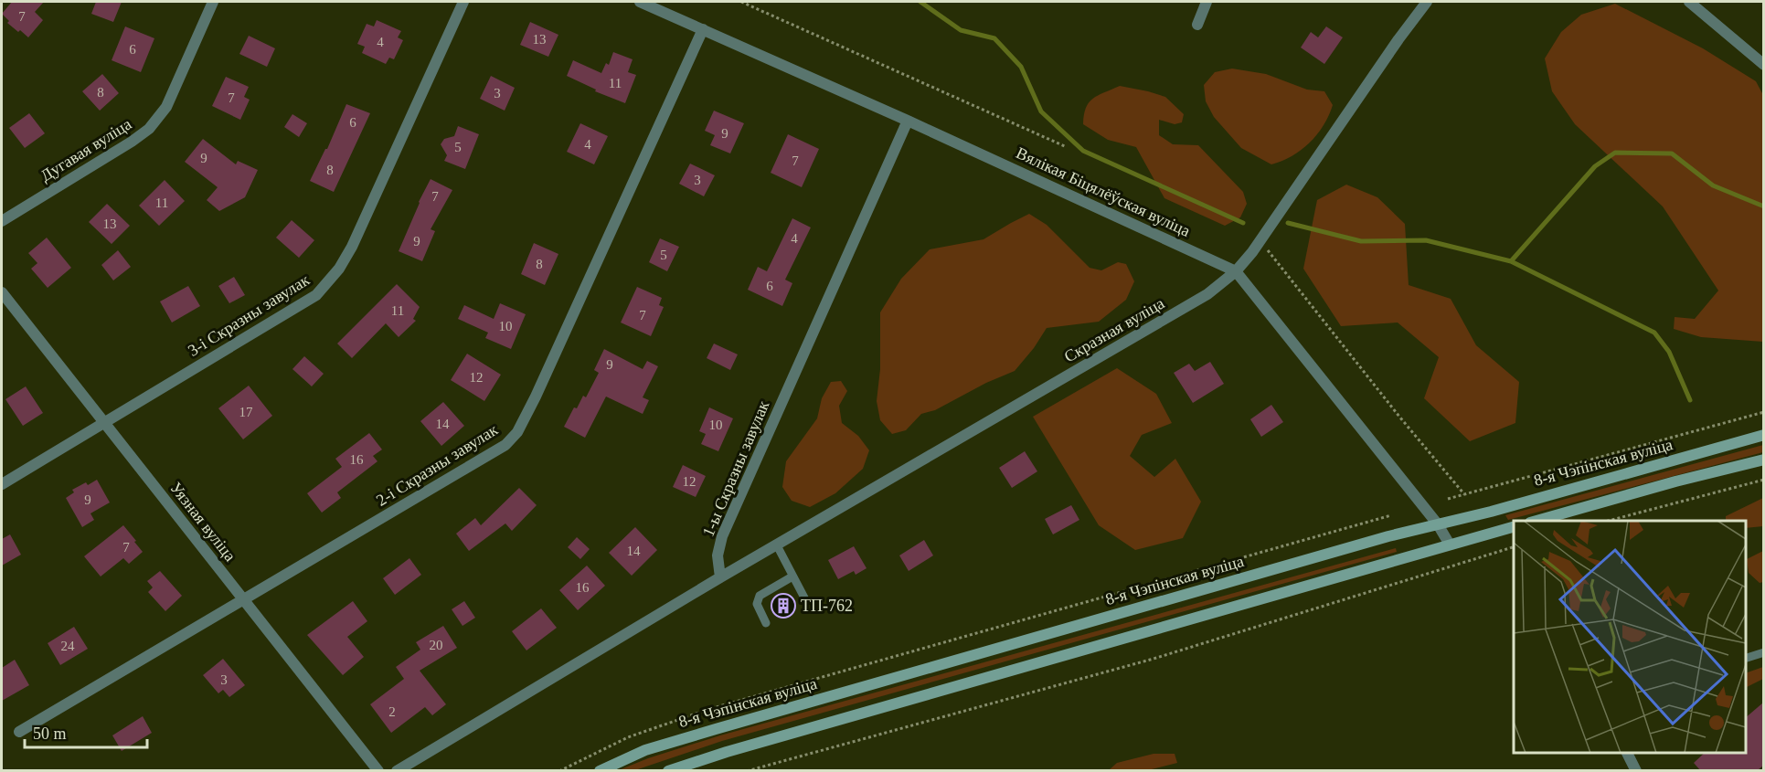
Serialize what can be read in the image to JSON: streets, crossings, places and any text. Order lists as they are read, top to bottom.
{
  "streets": {
    "main road": ["8-я Чэпінская вуліца"],
    "street": [
      "Дугавая вуліца",
      "Вялікая Біцялёўская вуліца",
      "3-і Скразны завулак",
      "Скразная вуліца",
      "2-і Скразны завулак",
      "1-ы Скразны завулак",
      "Уязная вуліца"
    ]
  },
  "crossings": [
    ["Вялікая Біцялёўская вуліца", "Скразная вуліца"],
    ["Вялікая Біцялёўская вуліца", "8-я Чэпінская вуліца"],
    ["Вялікая Біцялёўская вуліца", "2-і Скразны завулак"],
    ["Вялікая Біцялёўская вуліца", "1-ы Скразны завулак"],
    ["3-і Скразны завулак", "Уязная вуліца"],
    ["Скразная вуліца", "1-ы Скразны завулак"],
    ["2-і Скразны завулак", "Уязная вуліца"]
  ],
  "places": {
    "building": ["ТП-762"]
  },
  "house_numbers": [
    "7",
    "13",
    "4",
    "6",
    "11",
    "8",
    "3",
    "7",
    "6",
    "9",
    "4",
    "5",
    "9",
    "7",
    "8",
    "3",
    "7",
    "11",
    "13",
    "4",
    "9",
    "5",
    "8",
    "6",
    "11",
    "7",
    "10",
    "9",
    "12",
    "17",
    "14",
    "10",
    "16",
    "12",
    "9",
    "7",
    "14",
    "16",
    "20",
    "24",
    "3",
    "2"
  ],
  "scale_bar": "50 m"
}
